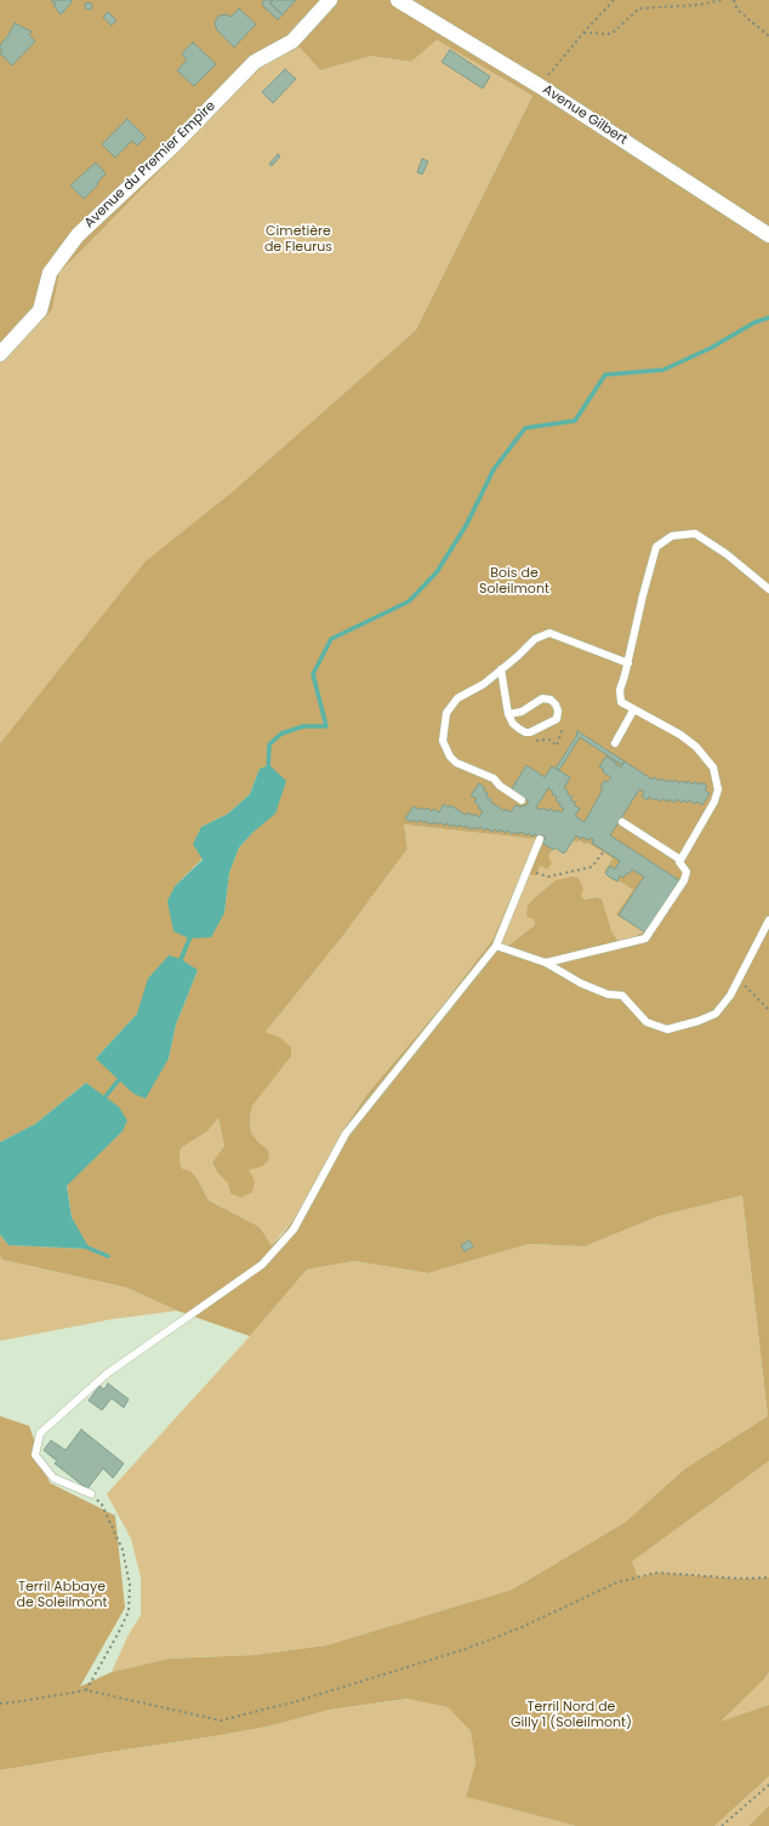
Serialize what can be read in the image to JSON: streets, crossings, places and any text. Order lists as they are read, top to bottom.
{
  "streets": {
    "street": ["Avenue Gilbert", "Avenue du Premier Empire"]
  },
  "parks": [
    "Cimetière de Fleurus",
    "Bois de Soleilmont",
    "Terril Abbaye de Soleilmont",
    "Terril Nord de Gilly 1 (Soleilmont)"
  ]
}
